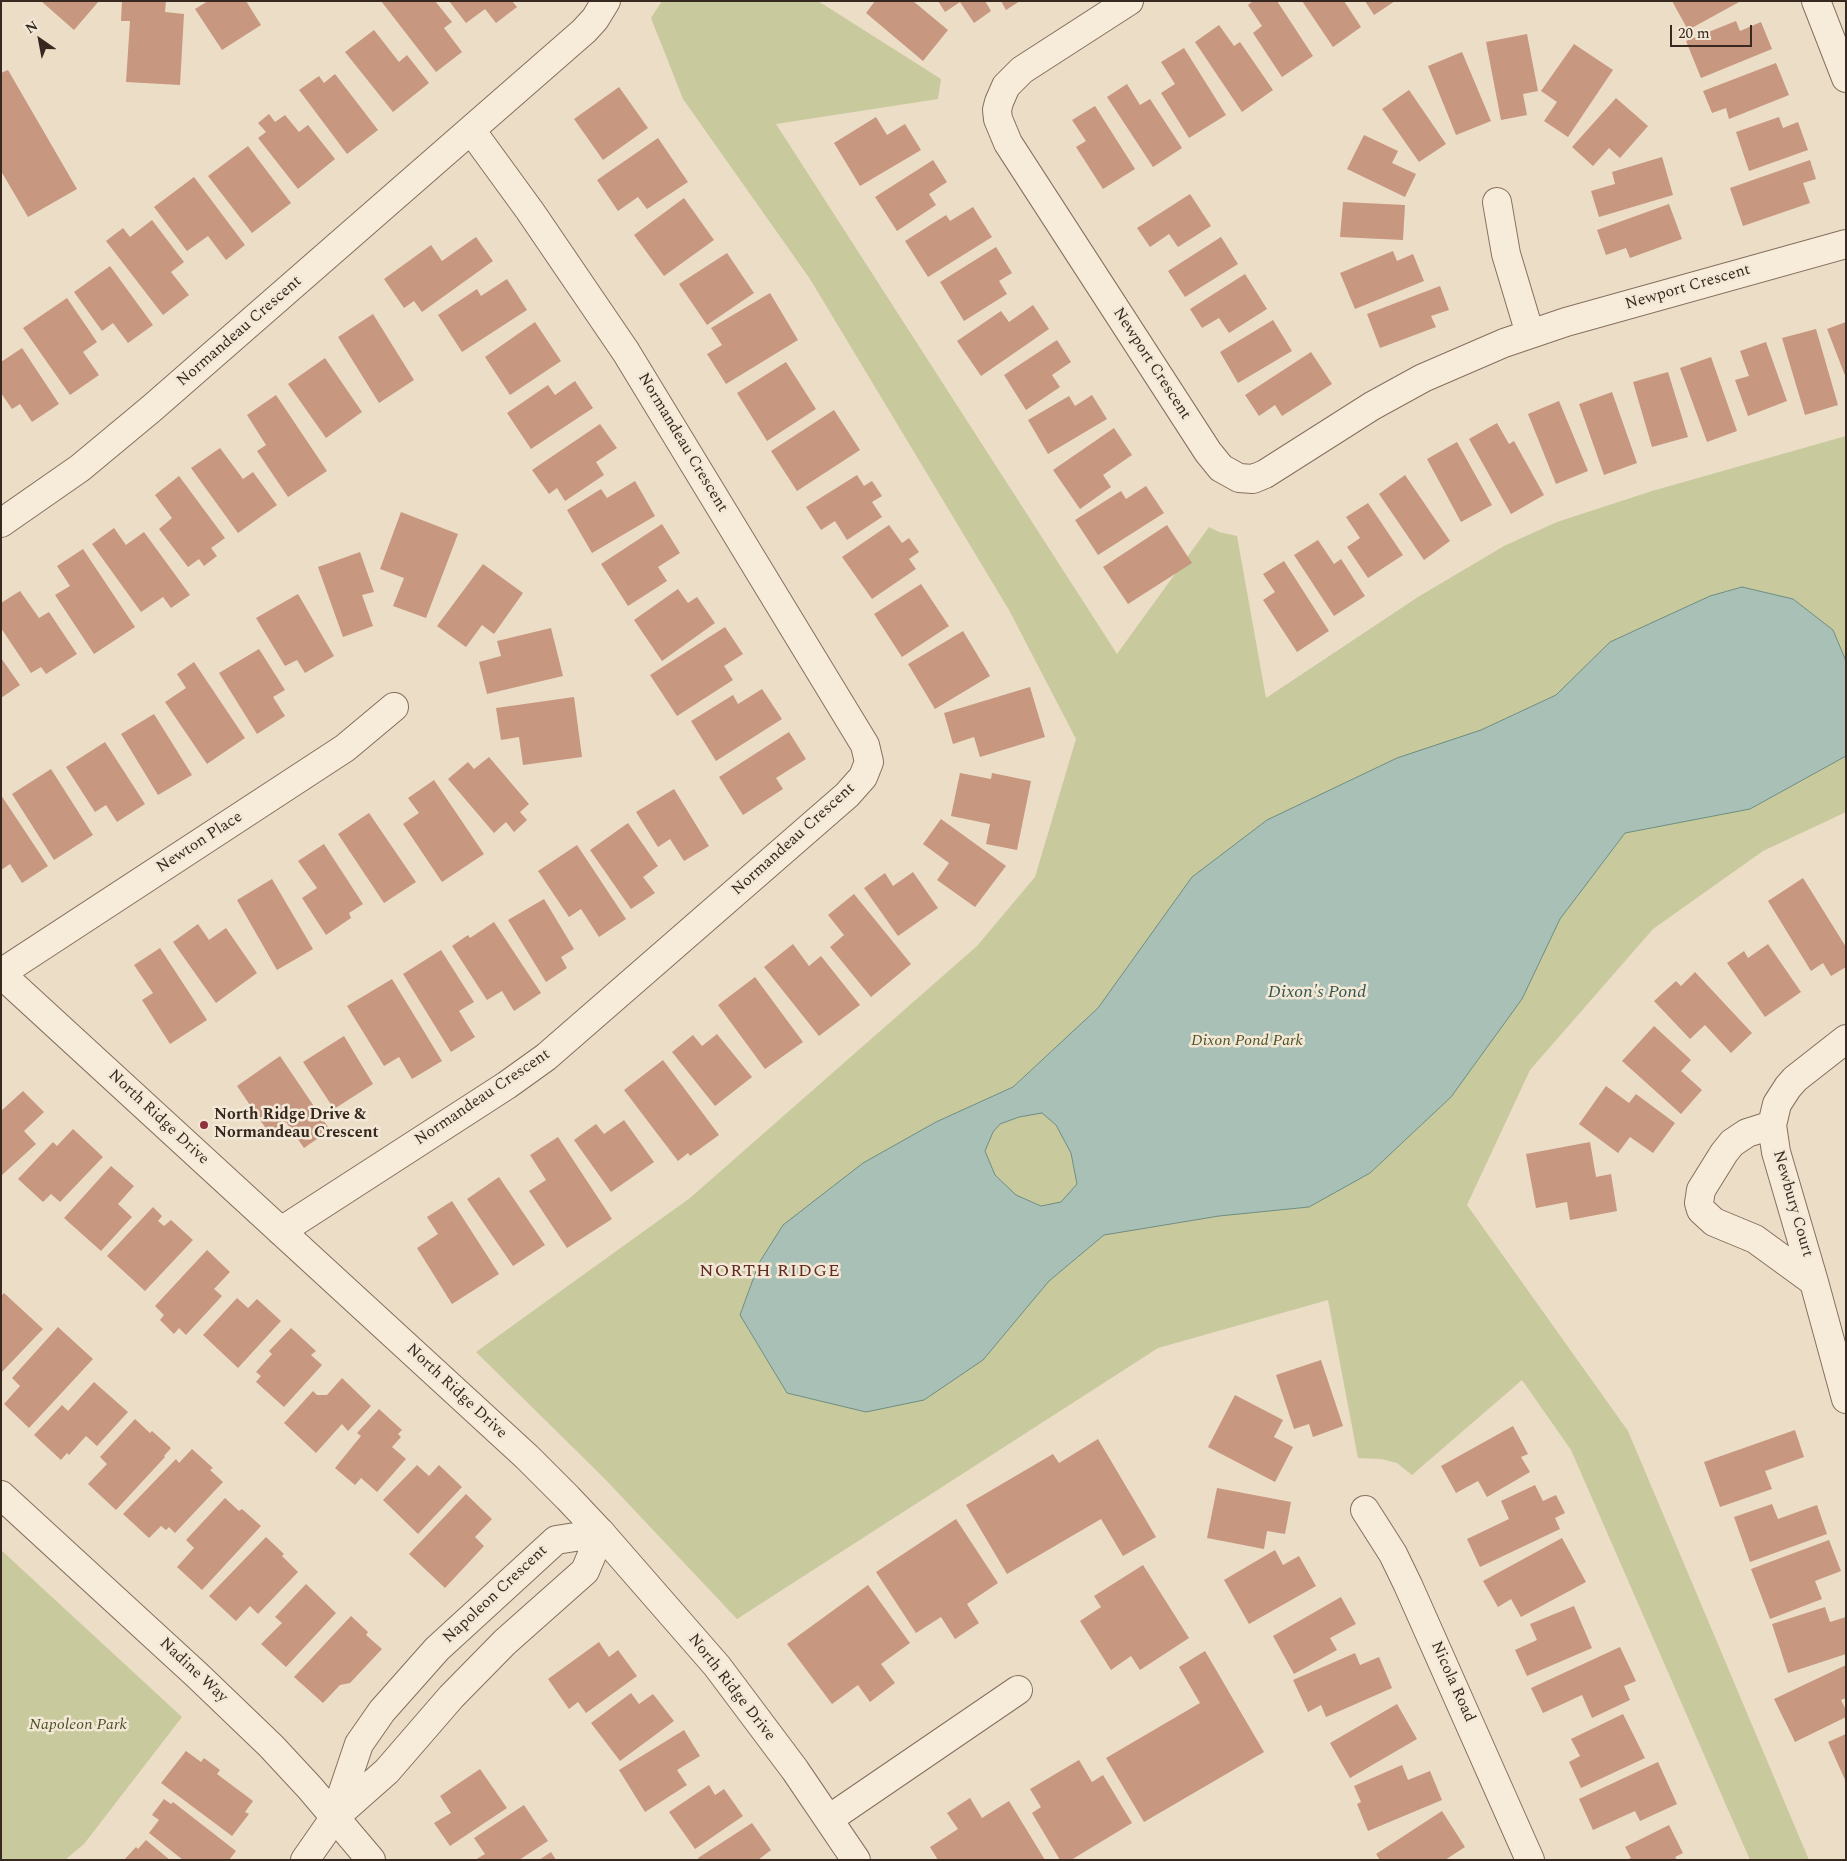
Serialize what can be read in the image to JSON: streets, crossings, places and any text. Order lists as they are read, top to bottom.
{
  "streets": {
    "street": [
      "Newport Crescent",
      "Normandeau Crescent",
      "Newton Place",
      "North Ridge Drive",
      "Newbury Court",
      "Napoleon Crescent",
      "Nadine Way",
      "Nicola Road"
    ]
  },
  "crossings": [
    ["Normandeau Crescent", "North Ridge Drive"],
    ["Newton Place", "North Ridge Drive"],
    ["North Ridge Drive", "Napoleon Crescent"],
    ["Napoleon Crescent", "Nadine Way"]
  ],
  "districts": ["NORTH RIDGE"],
  "water": ["Dixon's Pond"],
  "parks": ["Dixon Pond Park", "Napoleon Park"],
  "places": ["North Ridge Drive & Normandeau Crescent"],
  "scale_bar": "20 m",
  "north": "top left"
}
